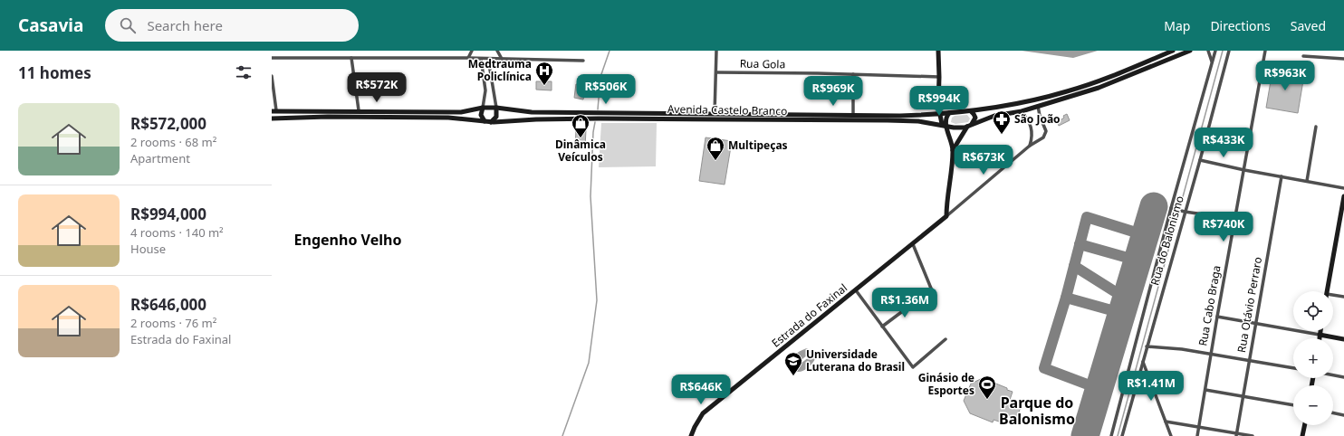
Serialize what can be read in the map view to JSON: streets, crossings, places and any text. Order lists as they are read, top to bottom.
{
  "streets": {
    "main road": ["Avenida Castelo Branco", "Estrada do Faxinal"],
    "street": [
      "Rua Gola",
      "Rua do Balonismo",
      "Rua Otávio Perraro",
      "Rua Cabo Braga"
    ]
  },
  "districts": ["Engenho Velho", "Parque do Balonismo"],
  "places": {
    "hospital": ["Medtrauma Policlínica"],
    "pharmacy": ["São João"],
    "shop": ["Dinâmica Veículos", "Multipeças"],
    "school or university": ["Universidade Luterana do Brasil"],
    "sports": ["Ginásio de Esportes"]
  },
  "page": {
    "header": "Casavia",
    "search": "Search here",
    "nav": ["Map", "Directions", "Saved"],
    "heading": "11 homes",
    "price": [
      "R$963K",
      "R$572K",
      "R$506K",
      "R$969K",
      "R$994K",
      "R$433K",
      "R$673K",
      "R$740K",
      "R$1.36M",
      "R$1.41M",
      "R$646K"
    ],
    "list": [
      {
        "name": "R$572,000",
        "note": "2 rooms · 68 m² · Apartment"
      },
      {
        "name": "R$994,000",
        "note": "4 rooms · 140 m² · House"
      },
      {
        "name": "R$646,000",
        "note": "2 rooms · 76 m² · Estrada do Faxinal"
      }
    ],
    "map_buttons": ["+", "−"]
  }
}
